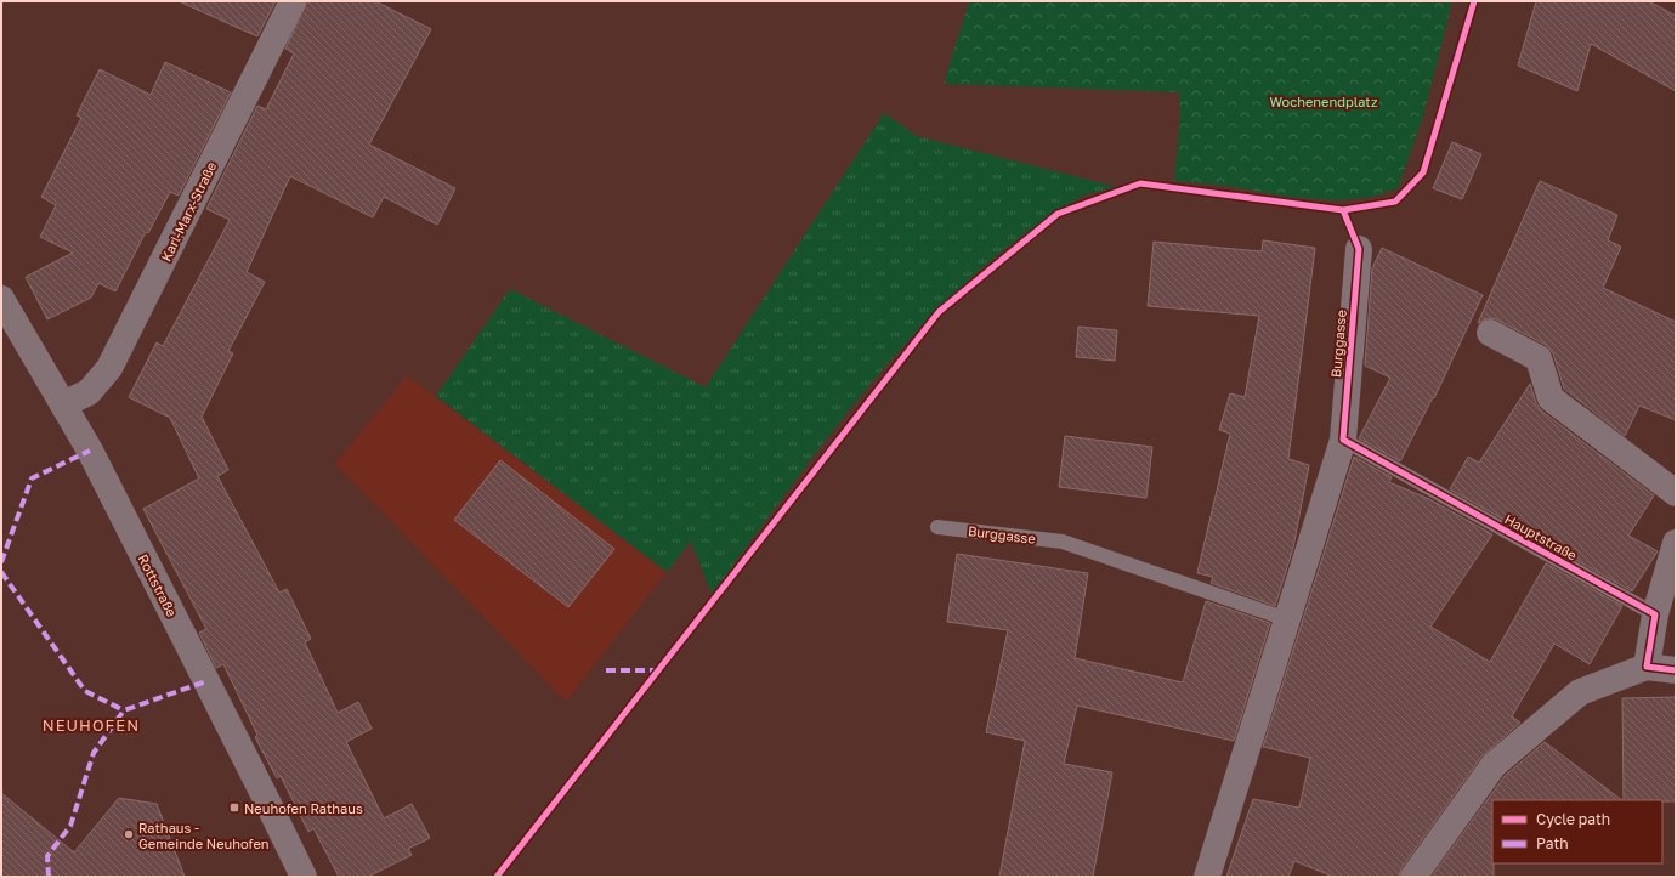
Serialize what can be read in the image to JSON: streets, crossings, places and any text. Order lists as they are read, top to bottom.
{
  "streets": {
    "street": ["Karl-Marx-Straße", "Burggasse", "Rottstraße"],
    "lane": ["Hauptstraße"]
  },
  "crossings": [
    ["Karl-Marx-Straße", "Rottstraße"],
    ["Burggasse", "Hauptstraße"]
  ],
  "districts": ["NEUHOFEN"],
  "parks": ["Wochenendplatz"],
  "places": {
    "transit": ["Neuhofen Rathaus"],
    "other": ["Rathaus - Gemeinde Neuhofen"]
  },
  "legend": ["Cycle path", "Path"]
}
